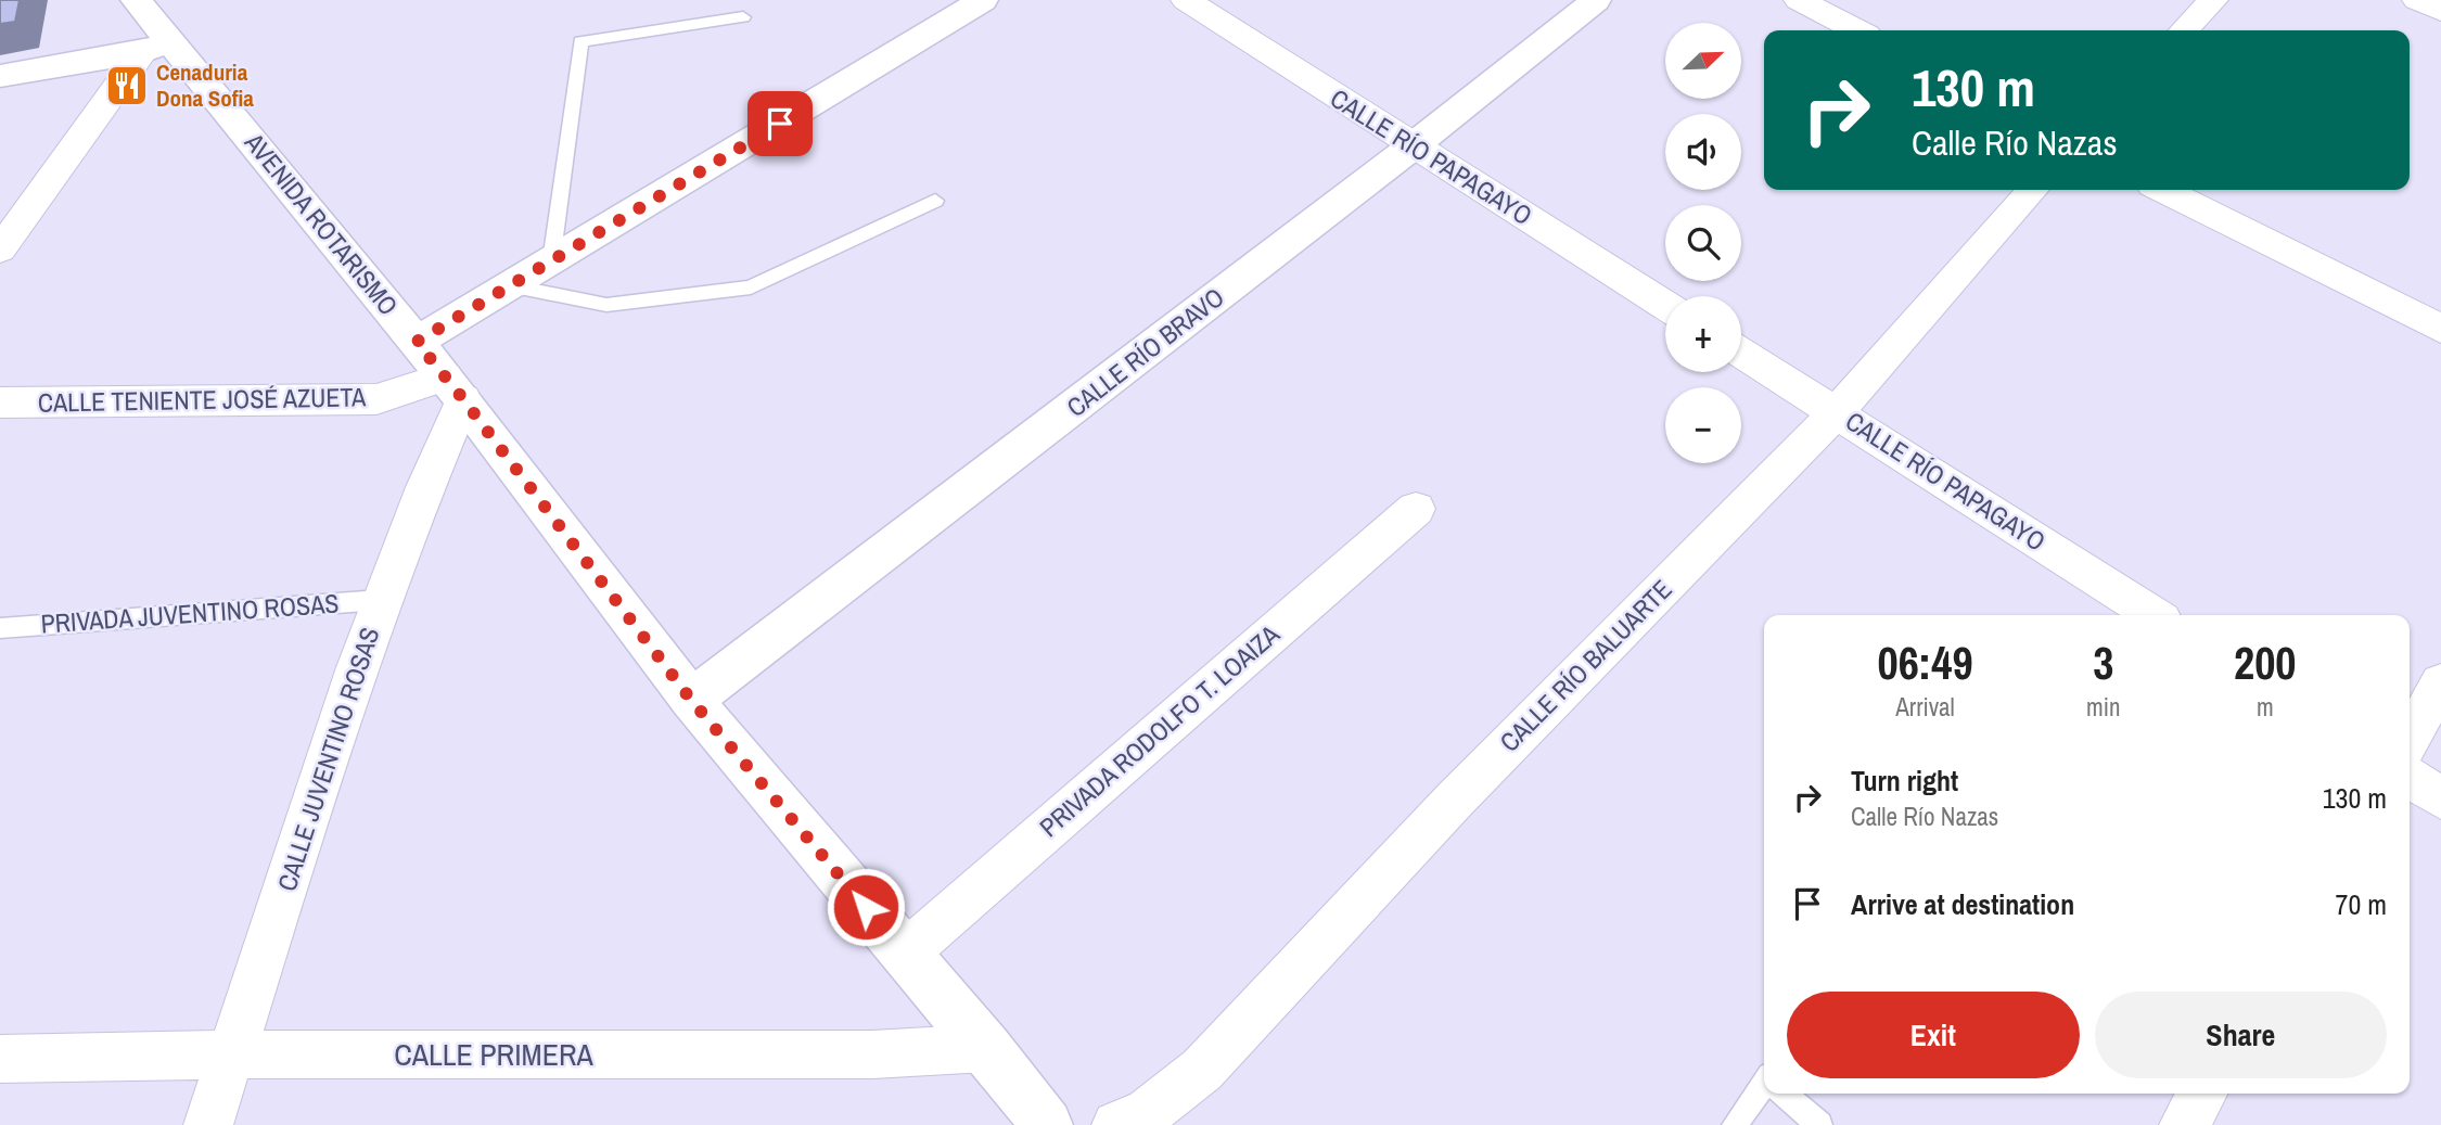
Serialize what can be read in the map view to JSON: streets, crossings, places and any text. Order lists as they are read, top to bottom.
{
  "streets": {
    "street": [
      "CALLE RÍO PAPAGAYO",
      "AVENIDA ROTARISMO",
      "CALLE RÍO BRAVO",
      "CALLE TENIENTE JOSÉ AZUETA",
      "CALLE RÍO BALUARTE",
      "PRIVADA RODOLFO T. LOAIZA",
      "CALLE JUVENTINO ROSAS",
      "CALLE PRIMERA"
    ],
    "lane": ["PRIVADA JUVENTINO ROSAS"]
  },
  "crossings": [
    ["CALLE RÍO PAPAGAYO", "CALLE RÍO BRAVO"],
    ["CALLE RÍO PAPAGAYO", "CALLE RÍO BALUARTE"],
    ["AVENIDA ROTARISMO", "CALLE RÍO BRAVO"],
    ["AVENIDA ROTARISMO", "CALLE TENIENTE JOSÉ AZUETA"],
    ["AVENIDA ROTARISMO", "PRIVADA RODOLFO T. LOAIZA"],
    ["AVENIDA ROTARISMO", "CALLE JUVENTINO ROSAS"],
    ["AVENIDA ROTARISMO", "CALLE PRIMERA"],
    ["CALLE TENIENTE JOSÉ AZUETA", "CALLE JUVENTINO ROSAS"],
    ["PRIVADA JUVENTINO ROSAS", "CALLE JUVENTINO ROSAS"],
    ["CALLE JUVENTINO ROSAS", "CALLE PRIMERA"]
  ],
  "places": {
    "restaurant": ["Cenaduria Dona Sofia"]
  },
  "north": "top right",
  "page": {
    "map_buttons": ["+", "−"],
    "turn": ["130 m", "Calle Río Nazas"],
    "eta": [
      "06:49",
      "Arrival",
      "3",
      "min",
      "200",
      "m"
    ],
    "list": [
      {
        "name": "Turn right",
        "note": "Calle Río Nazas",
        "value": "130 m"
      },
      {
        "name": "Arrive at destination",
        "value": "70 m"
      }
    ],
    "buttons": ["Exit", "Share"]
  }
}
